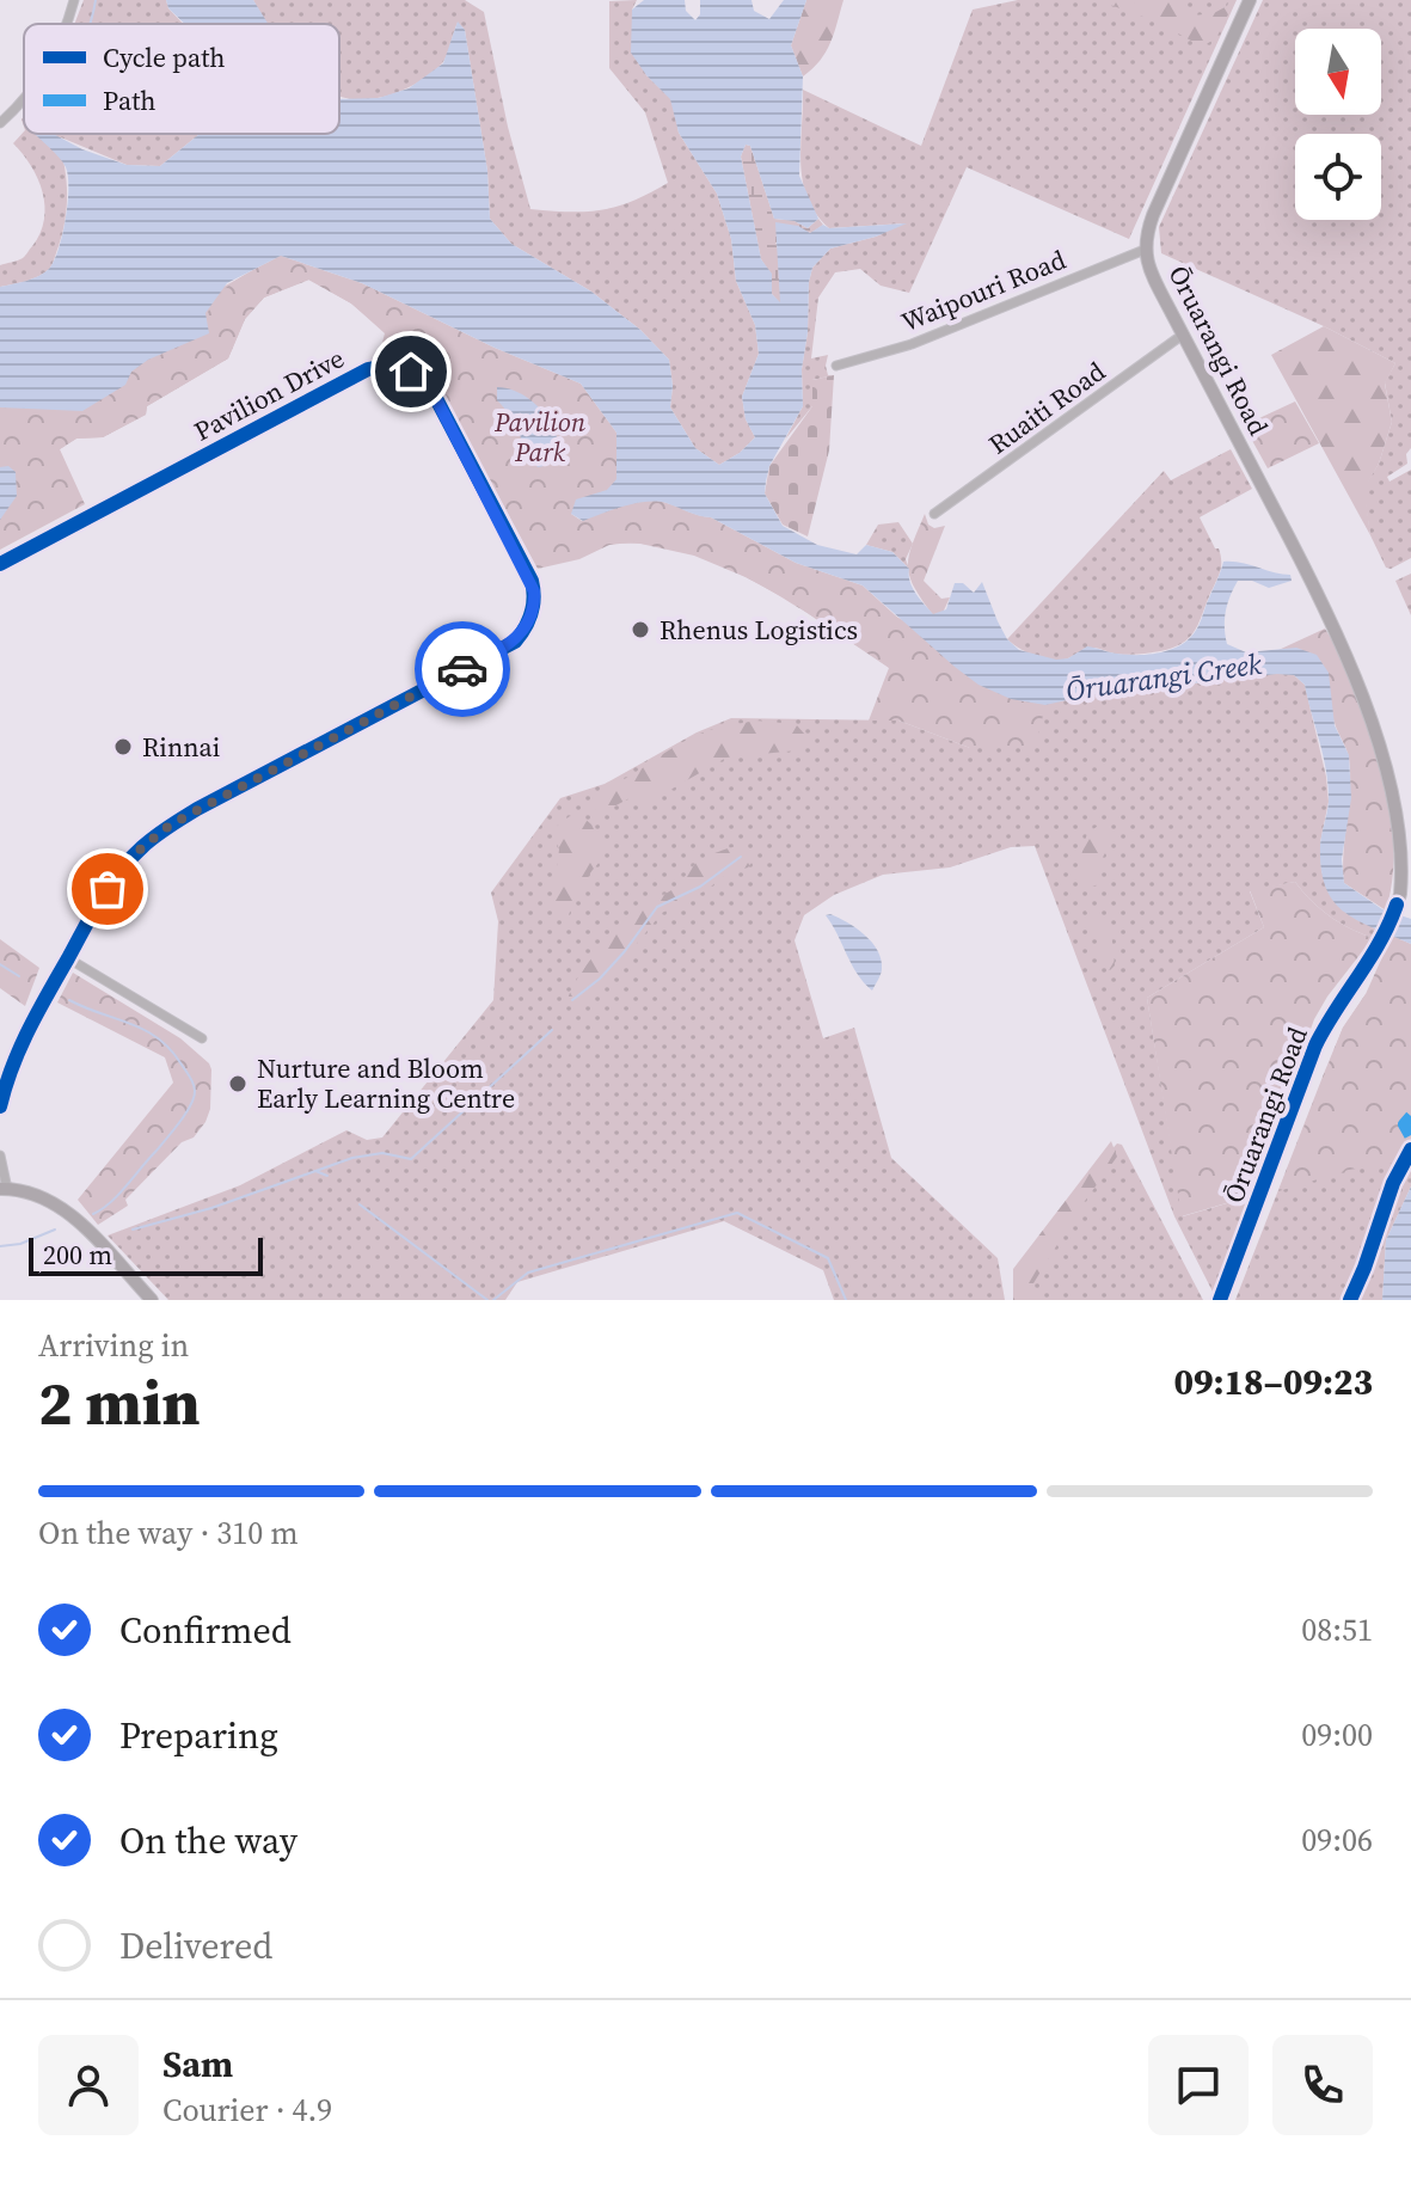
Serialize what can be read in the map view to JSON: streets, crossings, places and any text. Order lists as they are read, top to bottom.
{
  "streets": {
    "street": [
      "Waipouri Road",
      "Ōruarangi Road",
      "Pavilion Drive",
      "Ruaiti Road"
    ]
  },
  "crossings": [
    ["Waipouri Road", "Ōruarangi Road"],
    ["Ōruarangi Road", "Ruaiti Road"]
  ],
  "water": ["Ōruarangi Creek"],
  "parks": ["Pavilion Park"],
  "places": ["Rhenus Logistics", "Rinnai", "Nurture and Bloom Early Learning Centre"],
  "legend": ["Cycle path", "Path"],
  "scale_bar": "200 m",
  "north": "bottom",
  "page": {
    "scale": "200 m",
    "heading": ["2 min", "Arriving in", "09:18–09:23"],
    "panel": ["Sam", "Courier · 4.9"],
    "bar": "On the way · 310 m",
    "list": [
      ["Confirmed", "08:51"],
      ["Preparing", "09:00"],
      ["On the way", "09:06"],
      "Delivered"
    ]
  }
}
